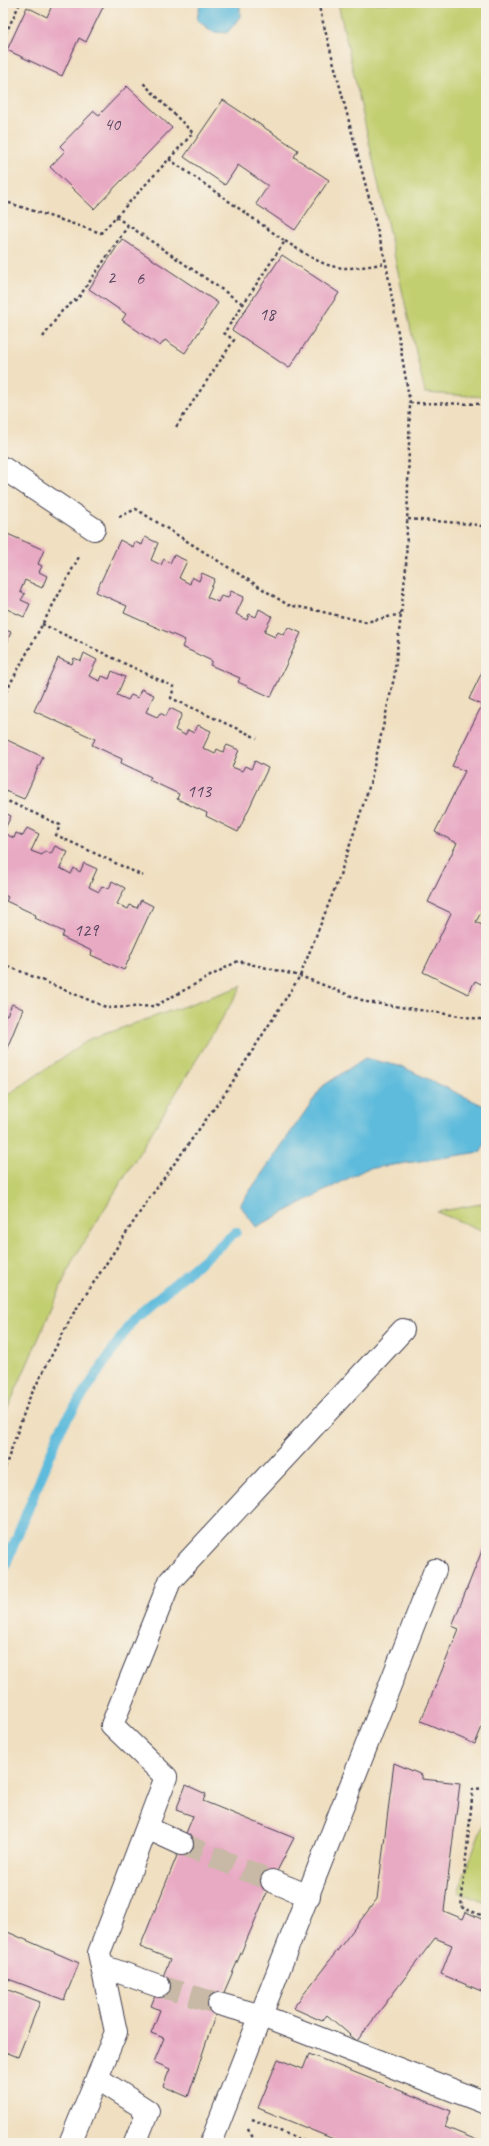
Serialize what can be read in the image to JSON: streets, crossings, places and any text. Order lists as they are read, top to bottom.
{
  "house_numbers": [
    "40",
    "2",
    "6",
    "18",
    "113",
    "129"
  ]
}
